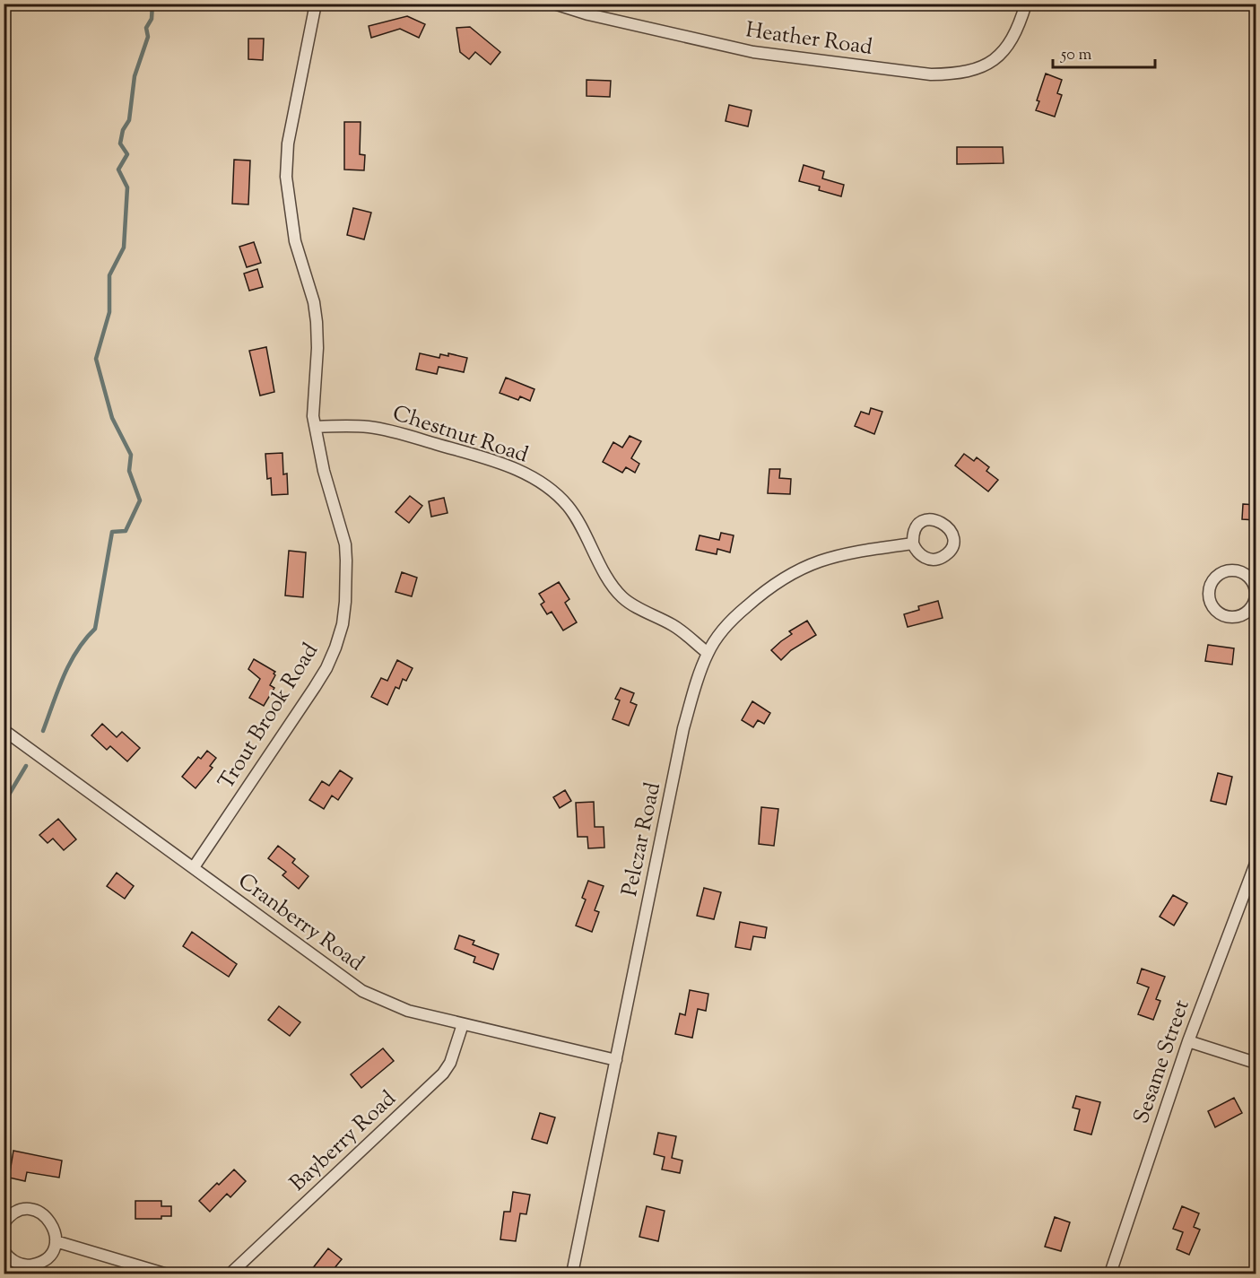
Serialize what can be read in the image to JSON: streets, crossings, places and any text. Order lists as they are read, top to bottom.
{
  "streets": {
    "street": [
      "Heather Road",
      "Chestnut Road",
      "Trout Brook Road",
      "Pelczar Road",
      "Cranberry Road",
      "Sesame Street",
      "Bayberry Road"
    ]
  },
  "crossings": [
    ["Chestnut Road", "Trout Brook Road"],
    ["Chestnut Road", "Pelczar Road"],
    ["Trout Brook Road", "Cranberry Road"],
    ["Pelczar Road", "Cranberry Road"],
    ["Cranberry Road", "Bayberry Road"]
  ],
  "scale_bar": "50 m"
}
